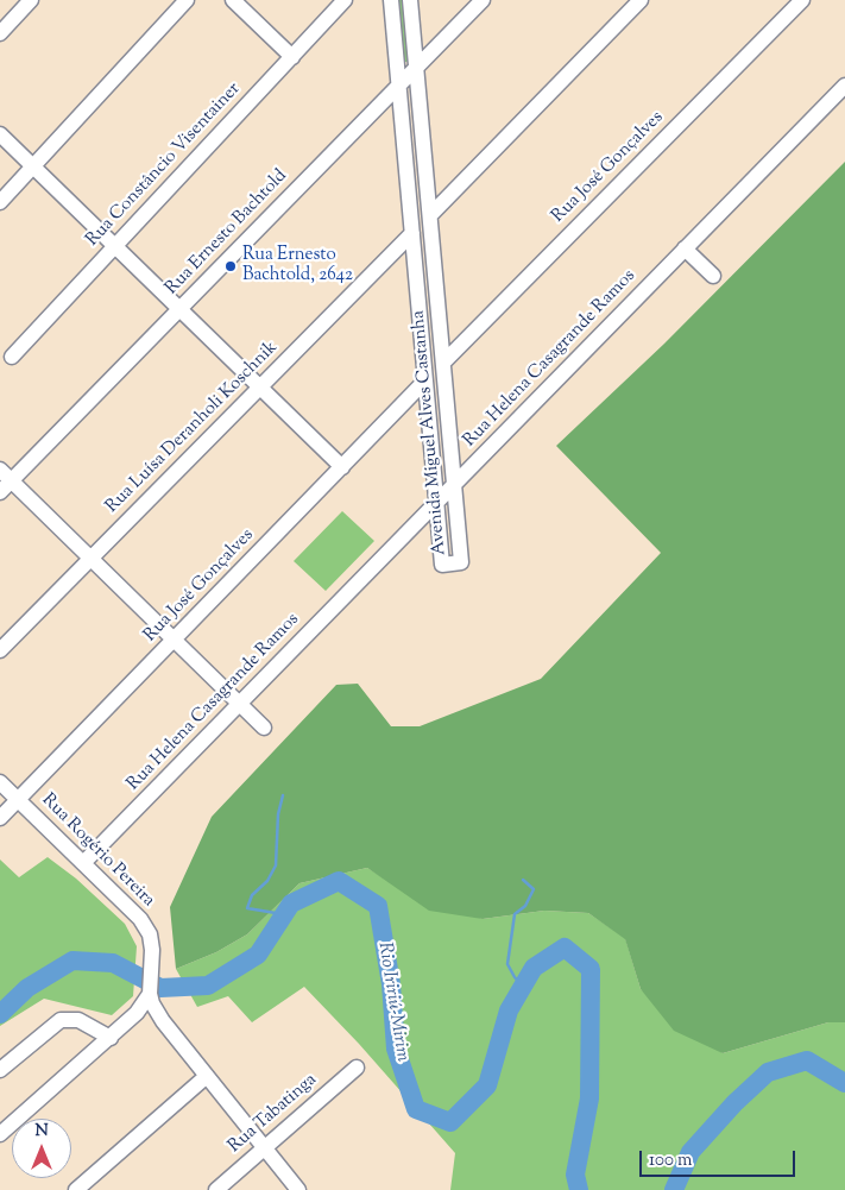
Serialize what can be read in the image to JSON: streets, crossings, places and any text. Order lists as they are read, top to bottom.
{
  "streets": {
    "street": [
      "Rua Constâncio Visentainer",
      "Rua José Gonçalves",
      "Rua Ernesto Bachtold",
      "Rua Helena Casagrande Ramos",
      "Rua Luísa Deranholi Koschnik",
      "Avenida Miguel Alves Castanha",
      "Rua Rogério Pereira",
      "Rua Tabatinga"
    ]
  },
  "crossings": [
    ["Rua José Gonçalves", "Avenida Miguel Alves Castanha"],
    ["Rua José Gonçalves", "Rua Rogério Pereira"],
    ["Rua Ernesto Bachtold", "Avenida Miguel Alves Castanha"],
    ["Rua Helena Casagrande Ramos", "Avenida Miguel Alves Castanha"],
    ["Rua Helena Casagrande Ramos", "Rua Rogério Pereira"],
    ["Rua Luísa Deranholi Koschnik", "Avenida Miguel Alves Castanha"]
  ],
  "water": ["Rio Iririú-Mirim"],
  "places": ["Rua Ernesto Bachtold, 2642"],
  "scale_bar": "100 m",
  "north": "top"
}
